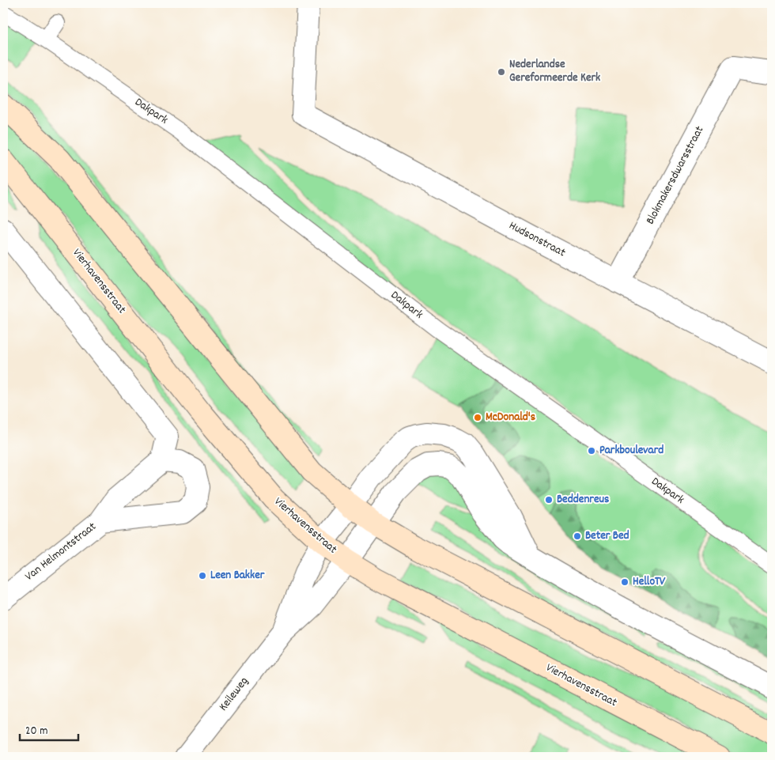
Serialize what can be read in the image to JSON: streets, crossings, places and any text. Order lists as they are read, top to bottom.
{
  "streets": {
    "main road": ["Vierhavensstraat"],
    "street": [
      "Dakpark",
      "Blokmakersdwarsstraat",
      "Hudsonstraat",
      "Van Helmontstraat",
      "Keileweg"
    ]
  },
  "crossings": [
    ["Blokmakersdwarsstraat", "Hudsonstraat"],
    ["Vierhavensstraat", "Keileweg"]
  ],
  "places": [
    "Nederlandse Gereformeerde Kerk",
    "McDonald's",
    "Parkboulevard",
    "Beddenreus",
    "Beter Bed",
    "Leen Bakker",
    "HelloTV"
  ],
  "scale_bar": "20 m"
}
